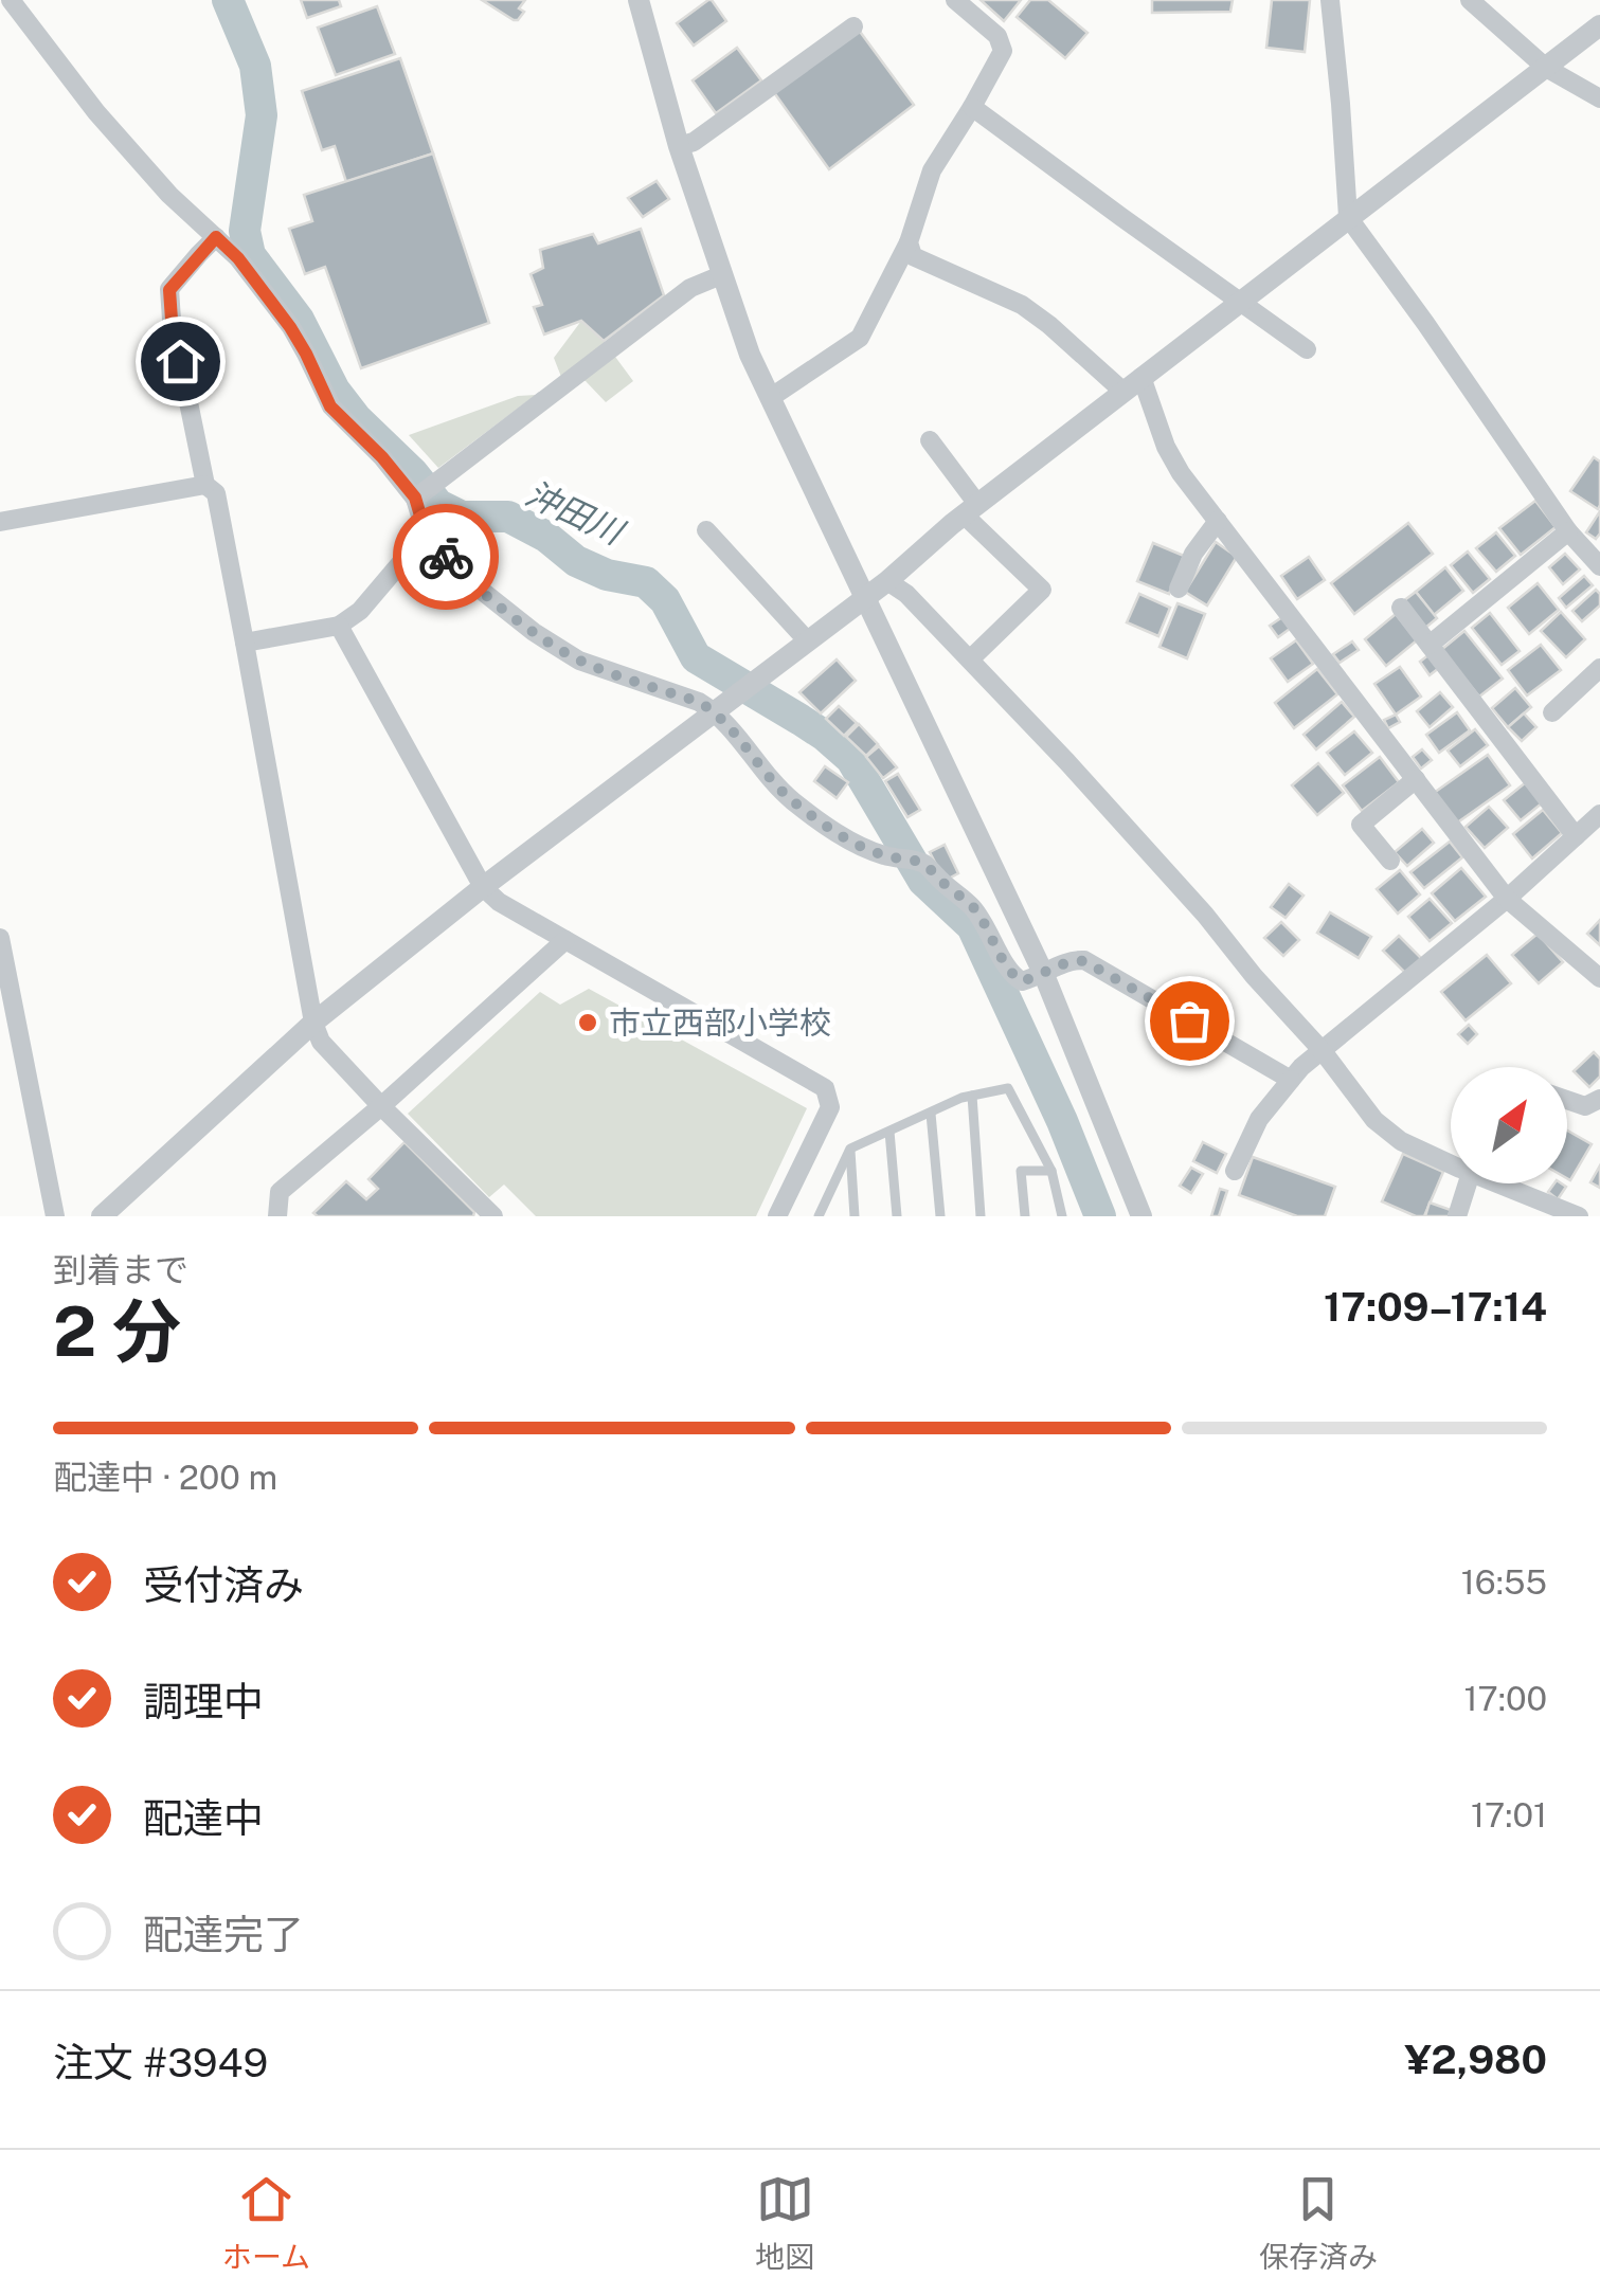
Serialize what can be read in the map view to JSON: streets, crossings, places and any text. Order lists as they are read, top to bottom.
{
  "water": ["沖田川"],
  "places": ["市立西部小学校"],
  "north": "top right",
  "page": {
    "heading": ["2 分", "到着まで", "17:09–17:14"],
    "panel": ["注文 #3949", "¥2,980"],
    "bar": "配達中 · 200 m",
    "list": [
      ["受付済み", "16:55"],
      ["調理中", "17:00"],
      ["配達中", "17:01"],
      "配達完了"
    ],
    "tabs": ["ホーム", "地図", "保存済み"]
  }
}
